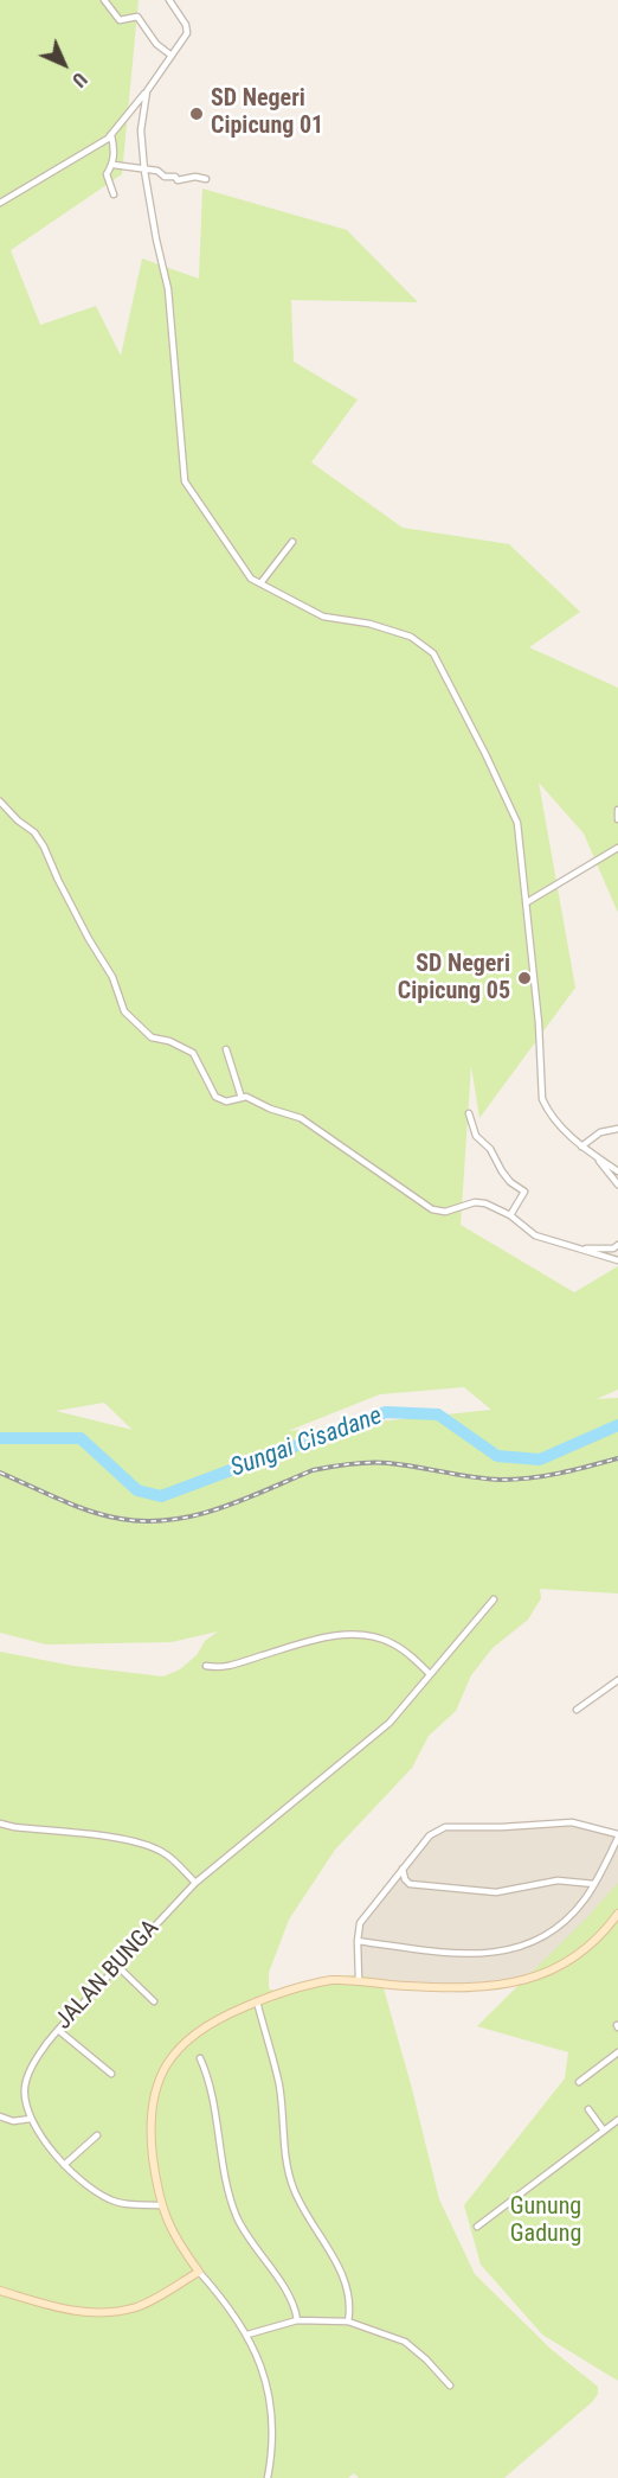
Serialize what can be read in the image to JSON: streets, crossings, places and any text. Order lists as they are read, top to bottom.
{
  "streets": {
    "street": ["JALAN BUNGA"]
  },
  "water": ["Sungai Cisadane"],
  "parks": ["Gunung Gadung"],
  "places": ["SD Negeri Cipicung 01", "SD Negeri Cipicung 05"],
  "north": "bottom right"
}
